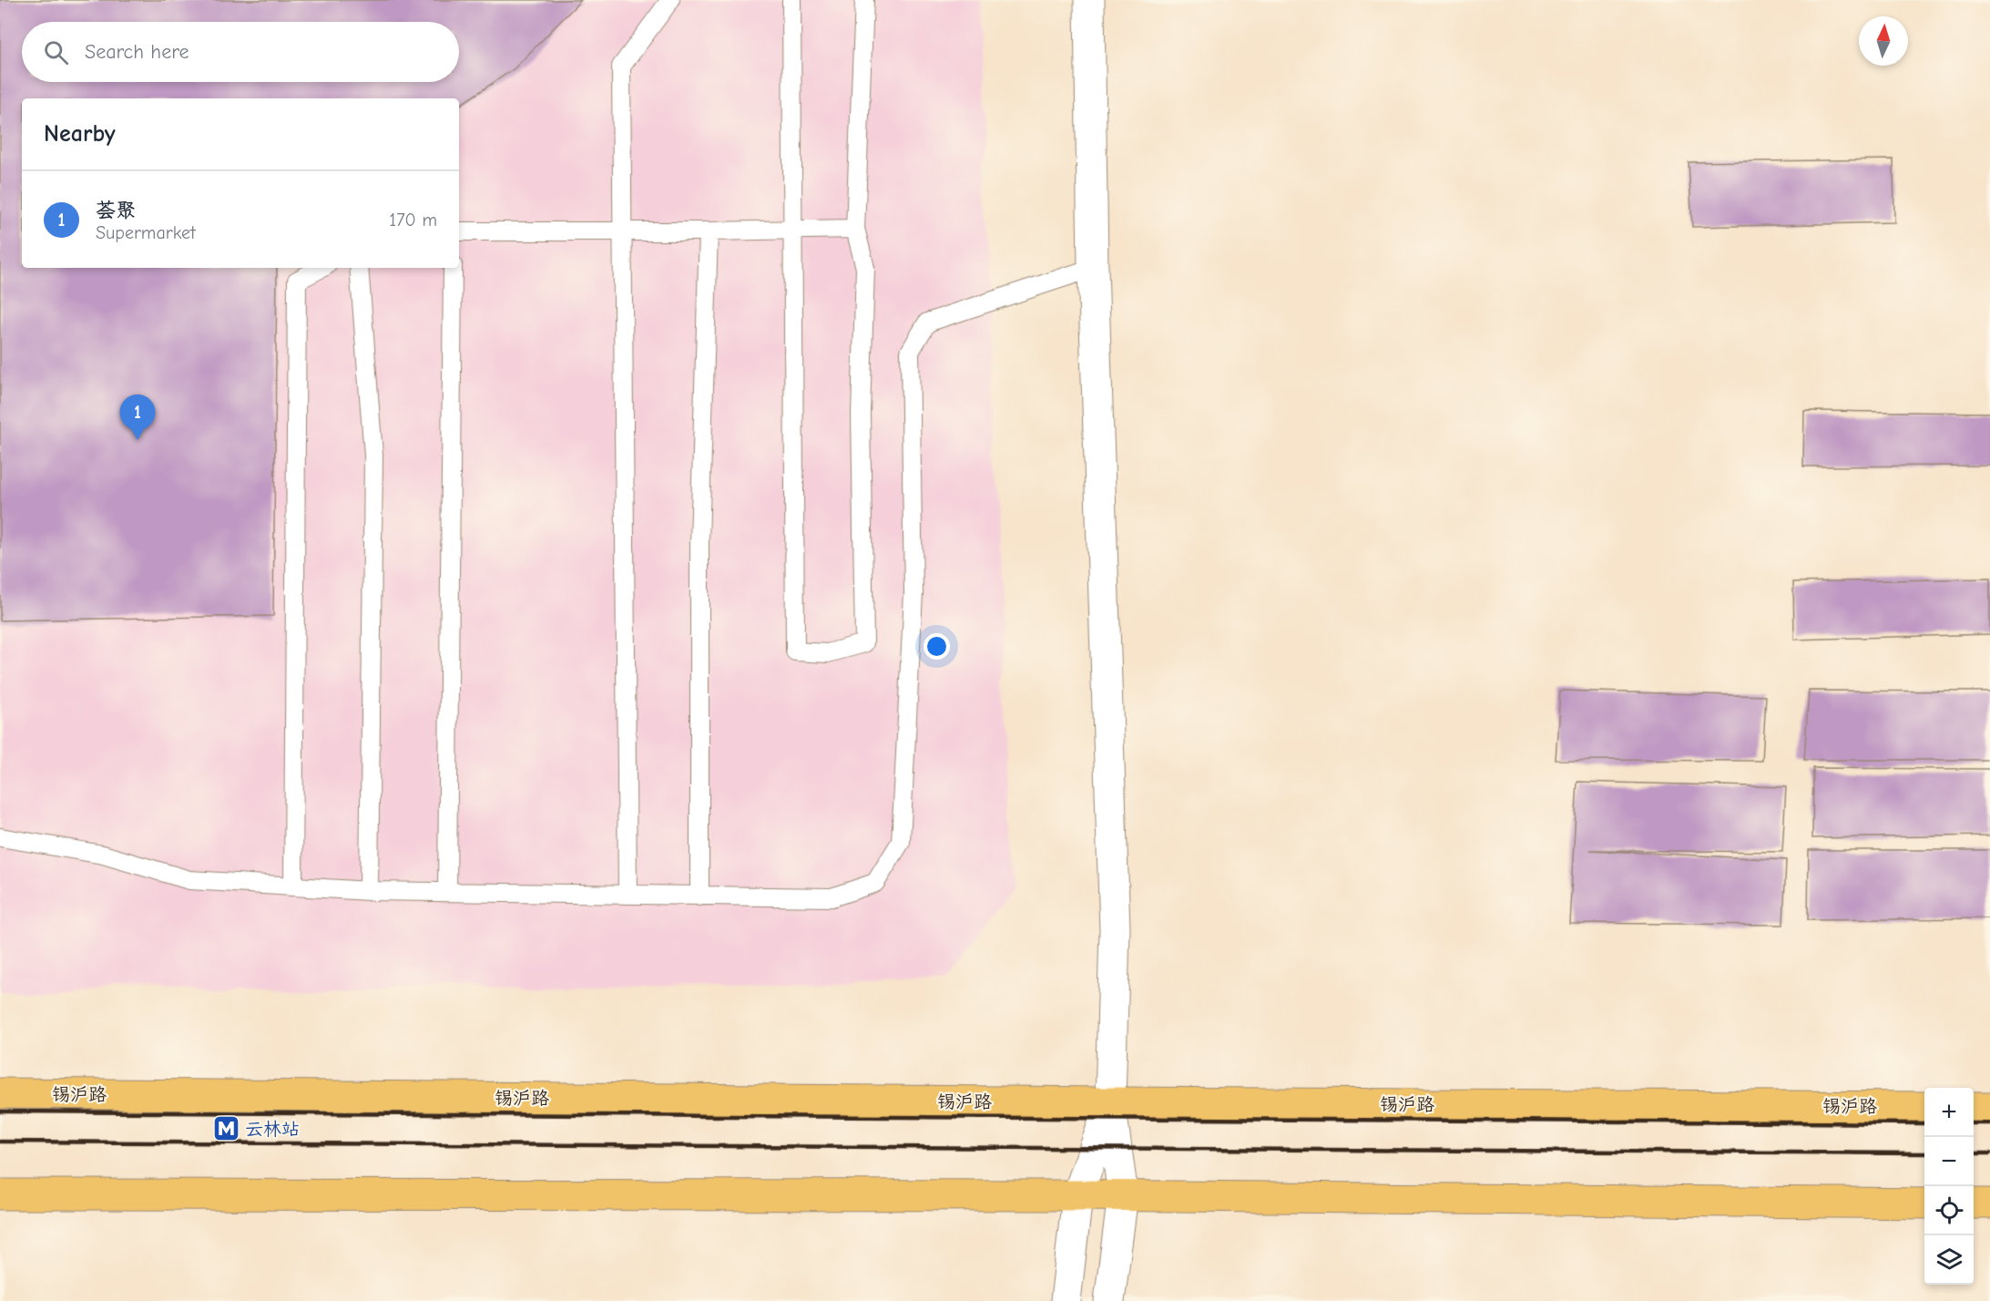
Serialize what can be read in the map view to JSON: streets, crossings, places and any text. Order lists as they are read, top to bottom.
{
  "streets": {
    "main road": ["锡沪路"]
  },
  "places": {
    "metro station": ["云林站"]
  },
  "north": "top",
  "page": {
    "search": "Search here",
    "heading": "Nearby",
    "list": [
      {
        "mark": "1",
        "name": "荟聚",
        "note": "Supermarket",
        "value": "170 m"
      }
    ],
    "pins": "1",
    "map_buttons": ["+", "−"]
  }
}
